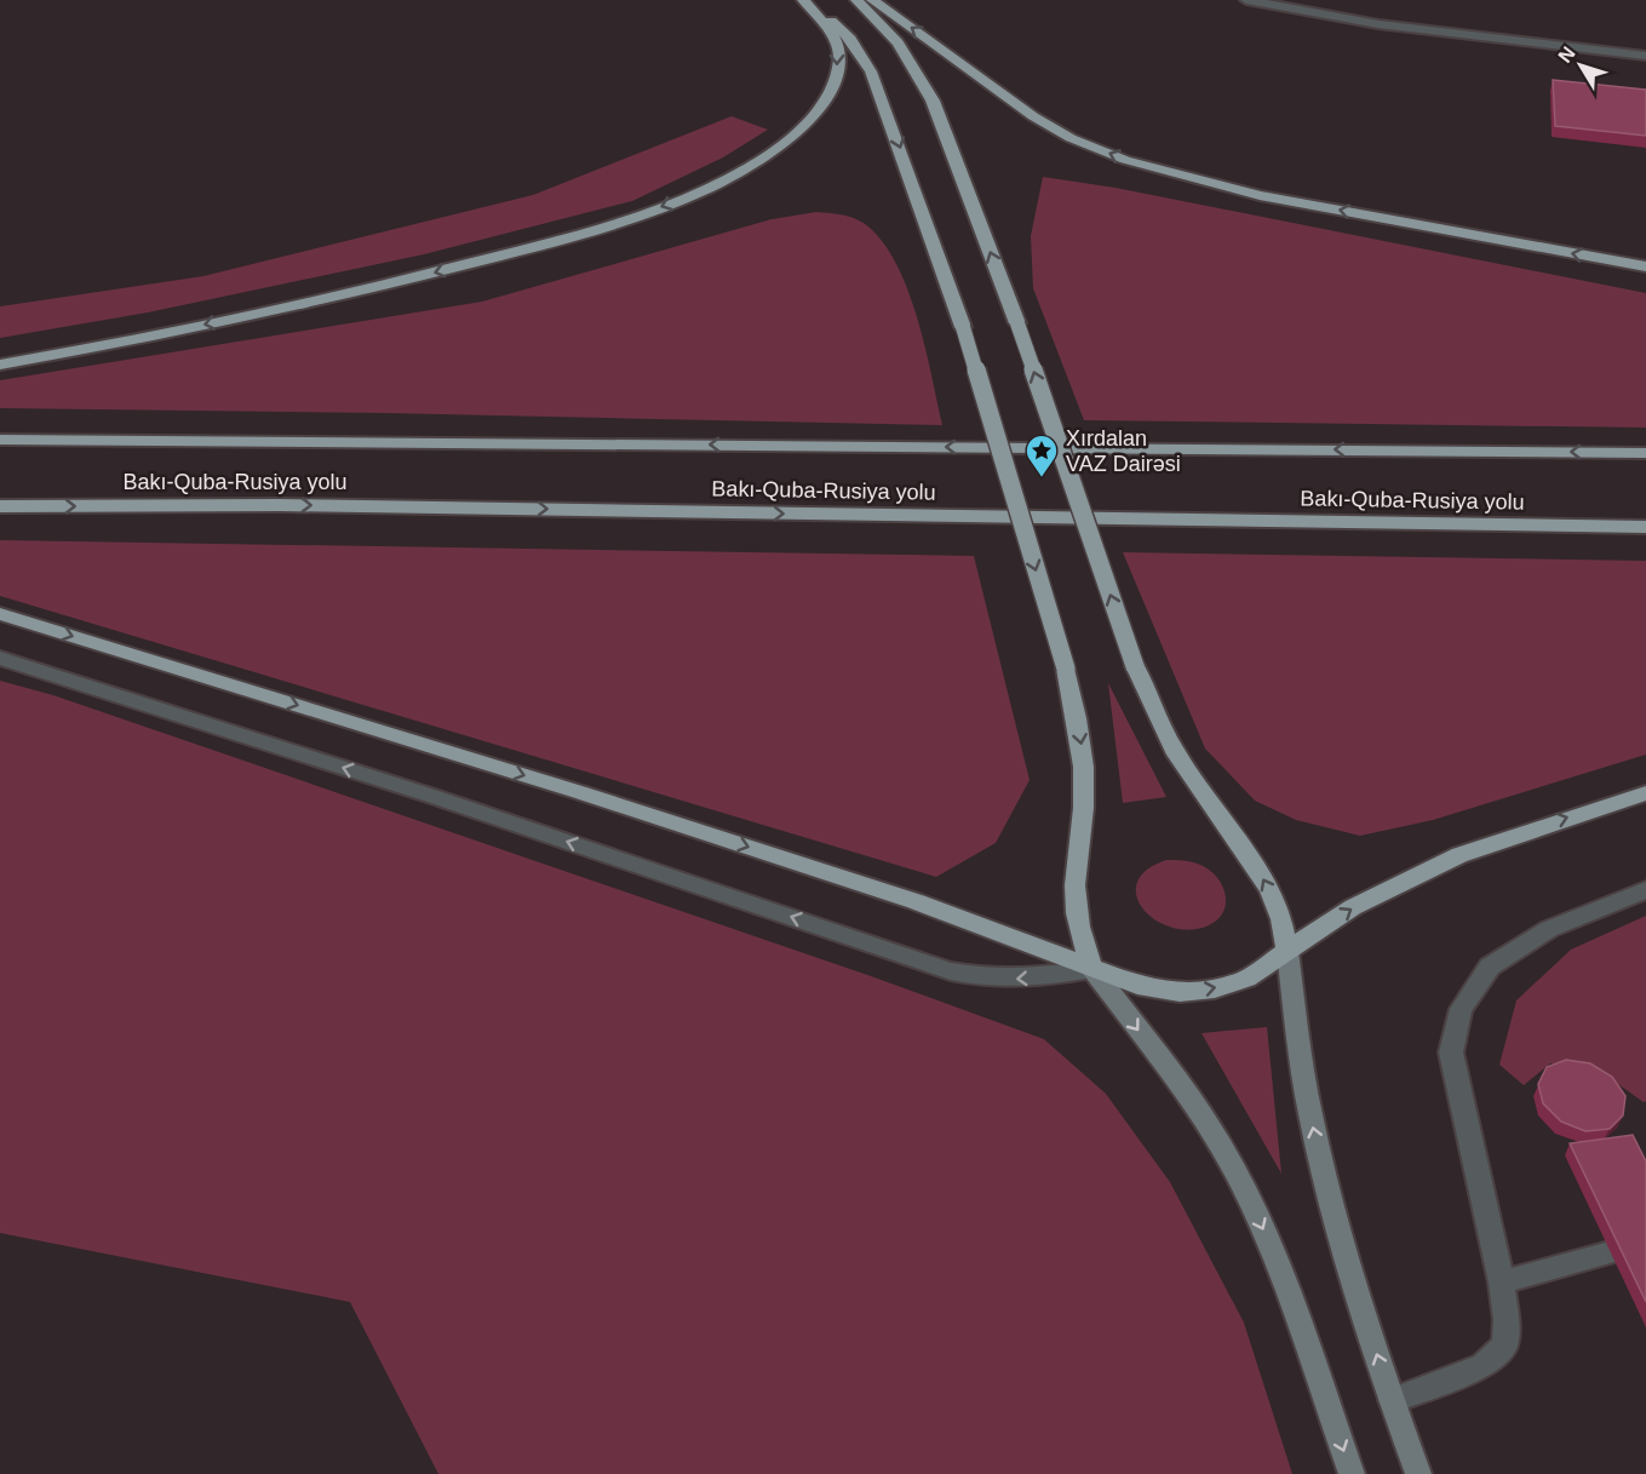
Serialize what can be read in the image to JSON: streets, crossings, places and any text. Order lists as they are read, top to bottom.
{
  "streets": {
    "highway": ["Bakı-Quba-Rusiya yolu"]
  },
  "places": {
    "place": ["Xırdalan VAZ Dairəsi"]
  },
  "north": "top left"
}
